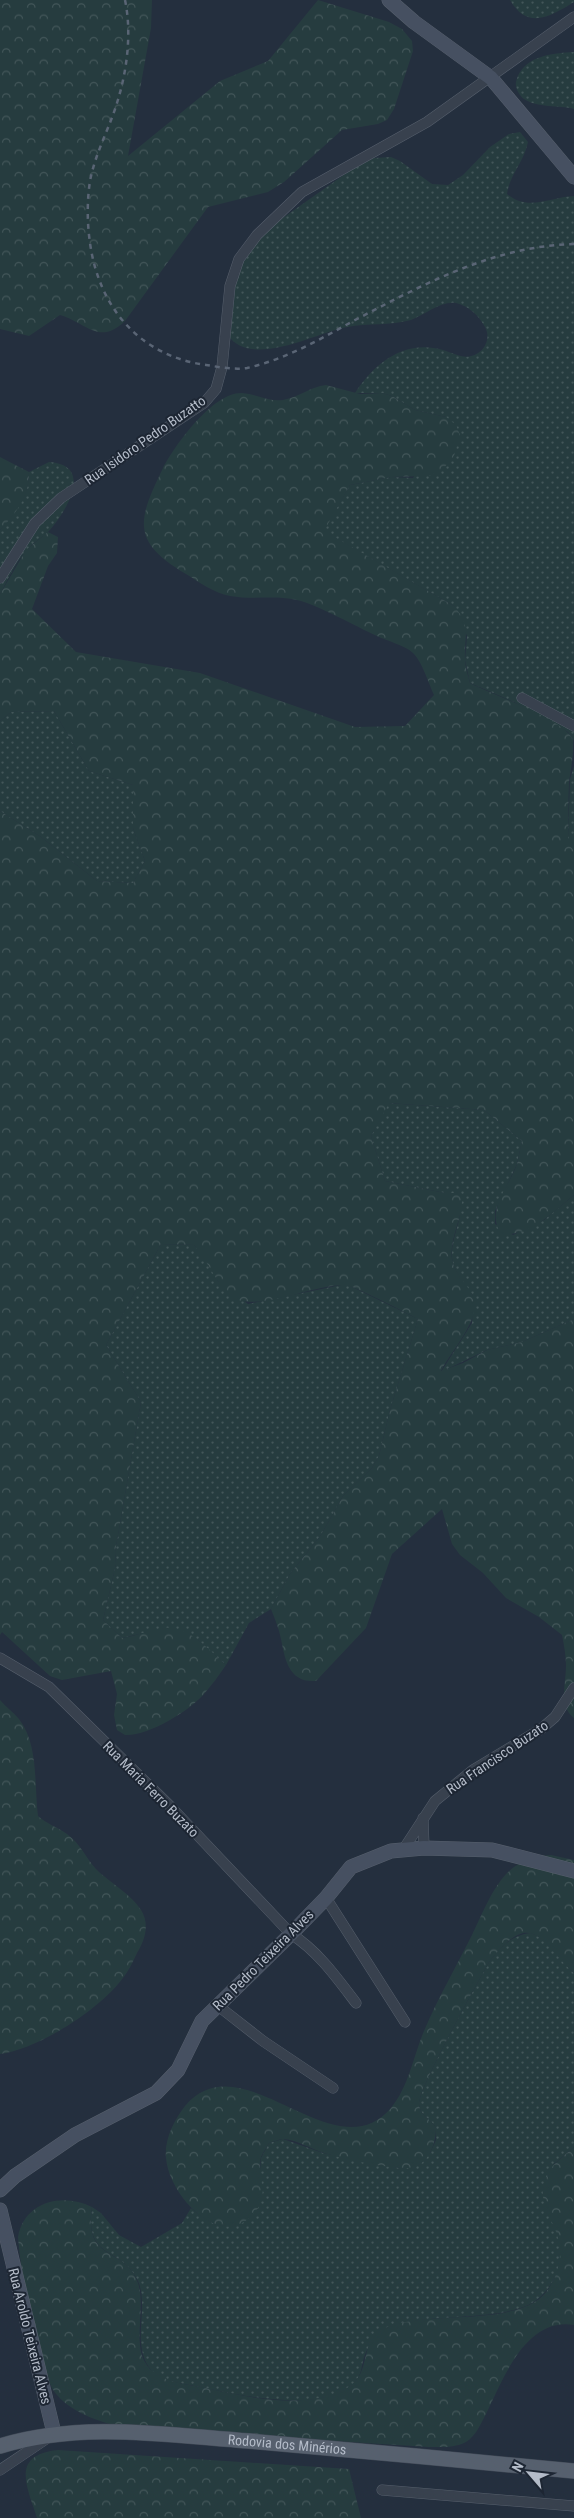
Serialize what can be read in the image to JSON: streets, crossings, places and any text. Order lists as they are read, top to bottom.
{
  "streets": {
    "main road": ["Rodovia dos Minérios"],
    "street": [
      "Rua Isidoro Pedro Buzatto",
      "Rua Francisco Buzato",
      "Rua Maria Ferro Buzato",
      "Rua Pedro Teixeira Alves",
      "Rua Aroldo Teixeira Alves"
    ]
  },
  "crossings": [
    ["Rua Francisco Buzato", "Rua Pedro Teixeira Alves"],
    ["Rua Maria Ferro Buzato", "Rua Pedro Teixeira Alves"],
    ["Rua Aroldo Teixeira Alves", "Rodovia dos Minérios"]
  ],
  "north": "top left"
}
